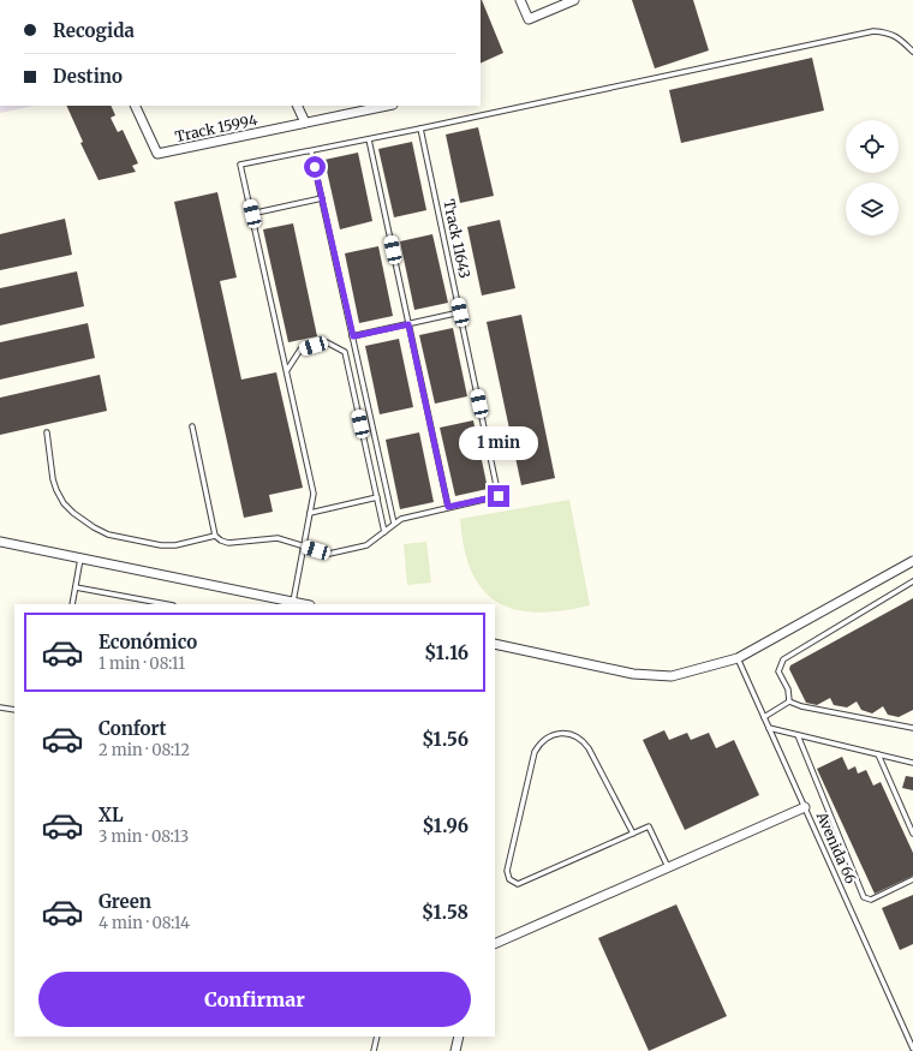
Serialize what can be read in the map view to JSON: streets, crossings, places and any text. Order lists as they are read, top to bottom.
{
  "streets": {
    "street": ["Track 15994"],
    "lane": ["Track 11643", "Avenida 66"]
  },
  "page": {
    "banner": ["Recogida", "Destino"],
    "bubble": "1 min",
    "list": [
      {
        "name": "Económico",
        "note": "1 min · 08:11",
        "value": "$1.16"
      },
      {
        "name": "Confort",
        "note": "2 min · 08:12",
        "value": "$1.56"
      },
      {
        "name": "XL",
        "note": "3 min · 08:13",
        "value": "$1.96"
      },
      {
        "name": "Green",
        "note": "4 min · 08:14",
        "value": "$1.58"
      }
    ],
    "buttons": "Confirmar"
  }
}
